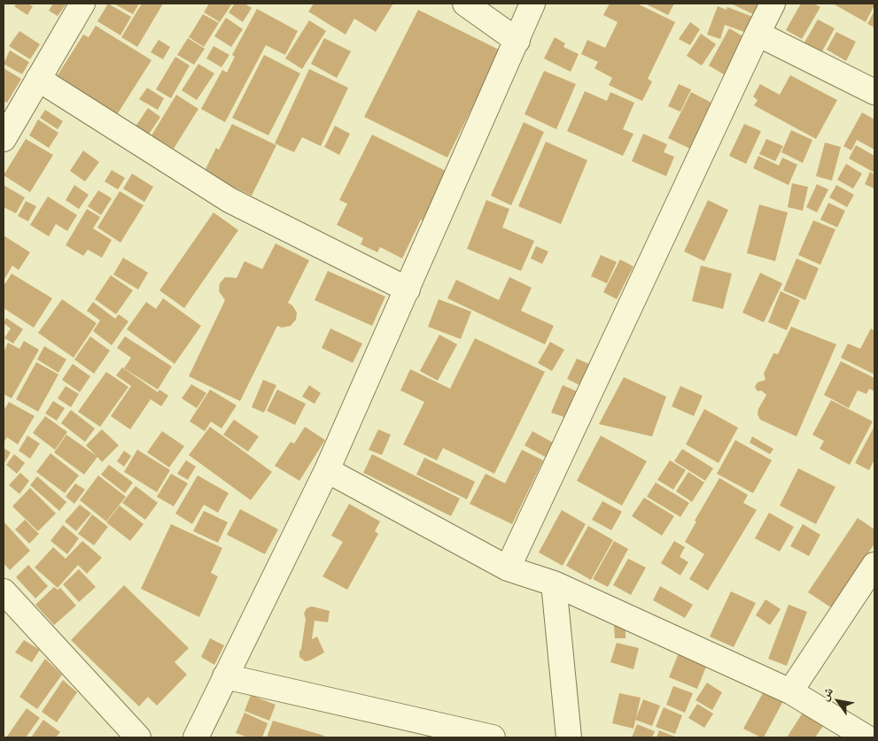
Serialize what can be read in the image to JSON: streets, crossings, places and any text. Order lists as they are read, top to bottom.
{
  "north": "top left"
}
